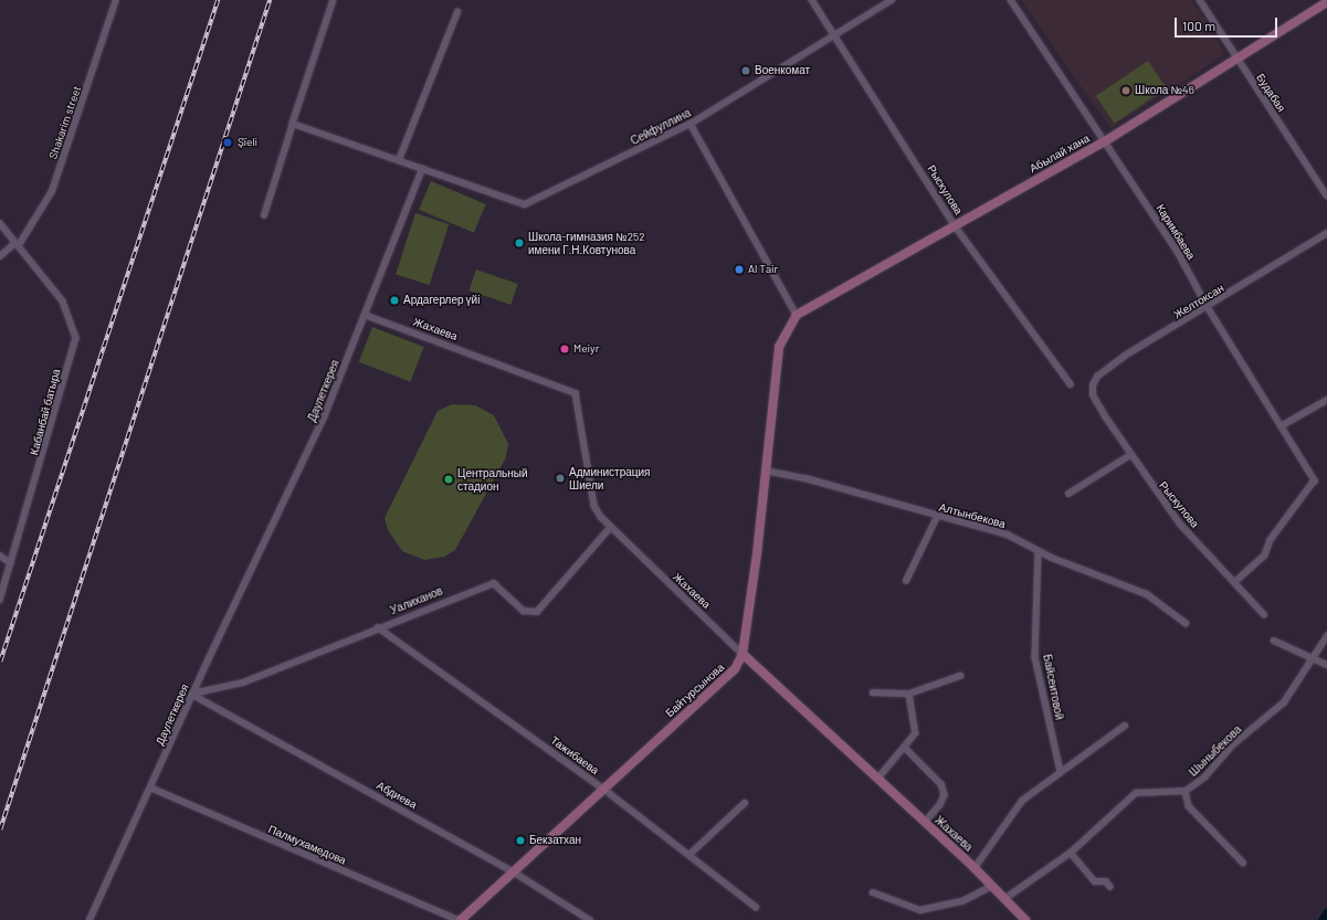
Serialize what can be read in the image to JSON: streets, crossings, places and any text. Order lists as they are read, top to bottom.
{
  "streets": {
    "main road": ["Абылай хана", "Жахаева", "Байтурсынова"],
    "street": [
      "Будабая",
      "Shakarim street",
      "Сейфуллина",
      "Рыскулова",
      "Каримбаева",
      "Желтоксан",
      "Даулеткерея",
      "Кабанбай батыра",
      "Алтынбекова",
      "Уалиханов",
      "Байсеитовой",
      "Шыныбекова",
      "Тажибаева",
      "Абдиева",
      "Палмухамедова"
    ]
  },
  "crossings": [
    ["Будабая", "Абылай хана"],
    ["Shakarim street", "Кабанбай батыра"],
    ["Сейфуллина", "Рыскулова"],
    ["Сейфуллина", "Даулеткерея"],
    ["Абылай хана", "Рыскулова"],
    ["Абылай хана", "Каримбаева"],
    ["Абылай хана", "Байтурсынова"],
    ["Рыскулова", "Каримбаева"],
    ["Рыскулова", "Желтоксан"],
    ["Каримбаева", "Желтоксан"],
    ["Жахаева", "Даулеткерея"],
    ["Жахаева", "Уалиханов"],
    ["Жахаева", "Байтурсынова"],
    ["Жахаева", "Шыныбекова"],
    ["Даулеткерея", "Уалиханов"],
    ["Даулеткерея", "Абдиева"],
    ["Даулеткерея", "Палмухамедова"],
    ["Алтынбекова", "Байсеитовой"],
    ["Алтынбекова", "Байтурсынова"],
    ["Уалиханов", "Тажибаева"],
    ["Уалиханов", "Абдиева"],
    ["Байтурсынова", "Тажибаева"],
    ["Байтурсынова", "Абдиева"]
  ],
  "places": [
    "Военкомат",
    "Школа №46",
    "Şïeli",
    "Школа-гимназия №252 имени Г.Н.Ковтунова",
    "Al Tair",
    "Ардагерлер үйі",
    "Meiyr",
    "Администрация Шиели",
    "Центральный стадион",
    "Бекзатхан"
  ],
  "scale_bar": "100 m"
}
